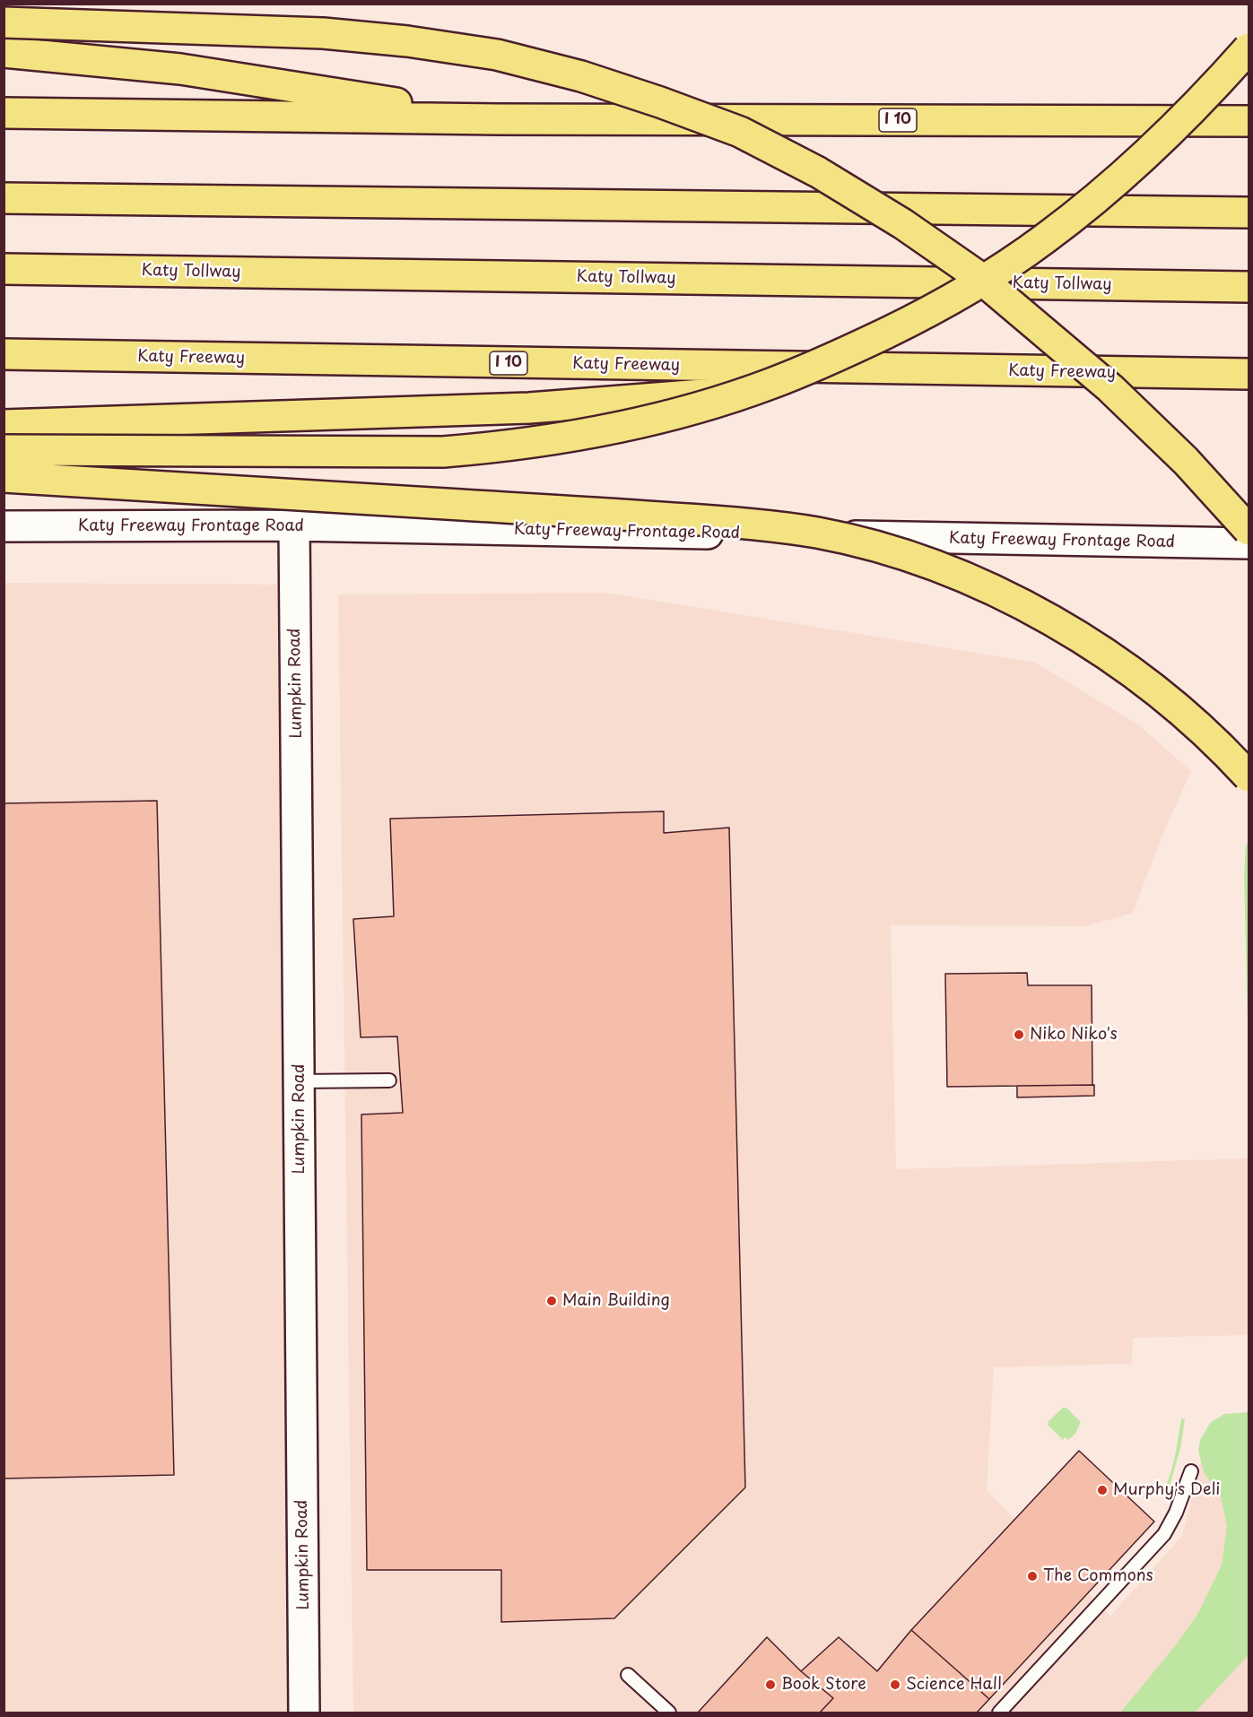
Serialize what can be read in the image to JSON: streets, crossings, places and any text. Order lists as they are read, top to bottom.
{
  "streets": {
    "highway": ["I 10", "Katy Tollway", "Katy Freeway"],
    "main road": ["Katy Freeway Frontage Road", "Lumpkin Road"]
  },
  "crossings": [
    ["Katy Freeway Frontage Road", "Lumpkin Road"]
  ],
  "places": [
    "Niko Niko's",
    "Main Building",
    "Murphy's Deli",
    "The Commons",
    "Book Store",
    "Science Hall"
  ]
}
